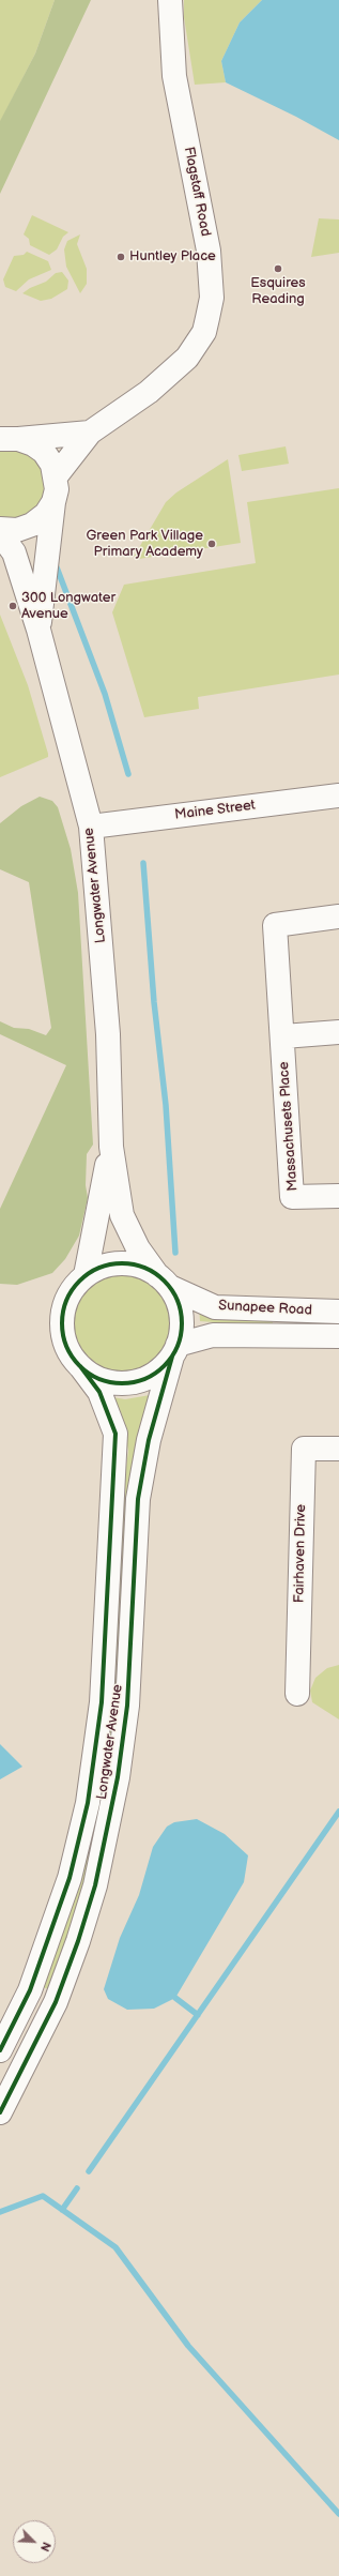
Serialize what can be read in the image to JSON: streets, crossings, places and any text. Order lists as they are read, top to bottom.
{
  "streets": {
    "street": [
      "Flagstaff Road",
      "Maine Street",
      "Longwater Avenue",
      "Massachusets Place",
      "Sunapee Road",
      "Fairhaven Drive"
    ]
  },
  "crossings": [
    ["Flagstaff Road", "Longwater Avenue"],
    ["Maine Street", "Longwater Avenue"],
    ["Longwater Avenue", "Sunapee Road"]
  ],
  "places": [
    "Huntley Place",
    "Esquires Reading",
    "Green Park Village Primary Academy",
    "300 Longwater Avenue"
  ],
  "north": "bottom right"
}
